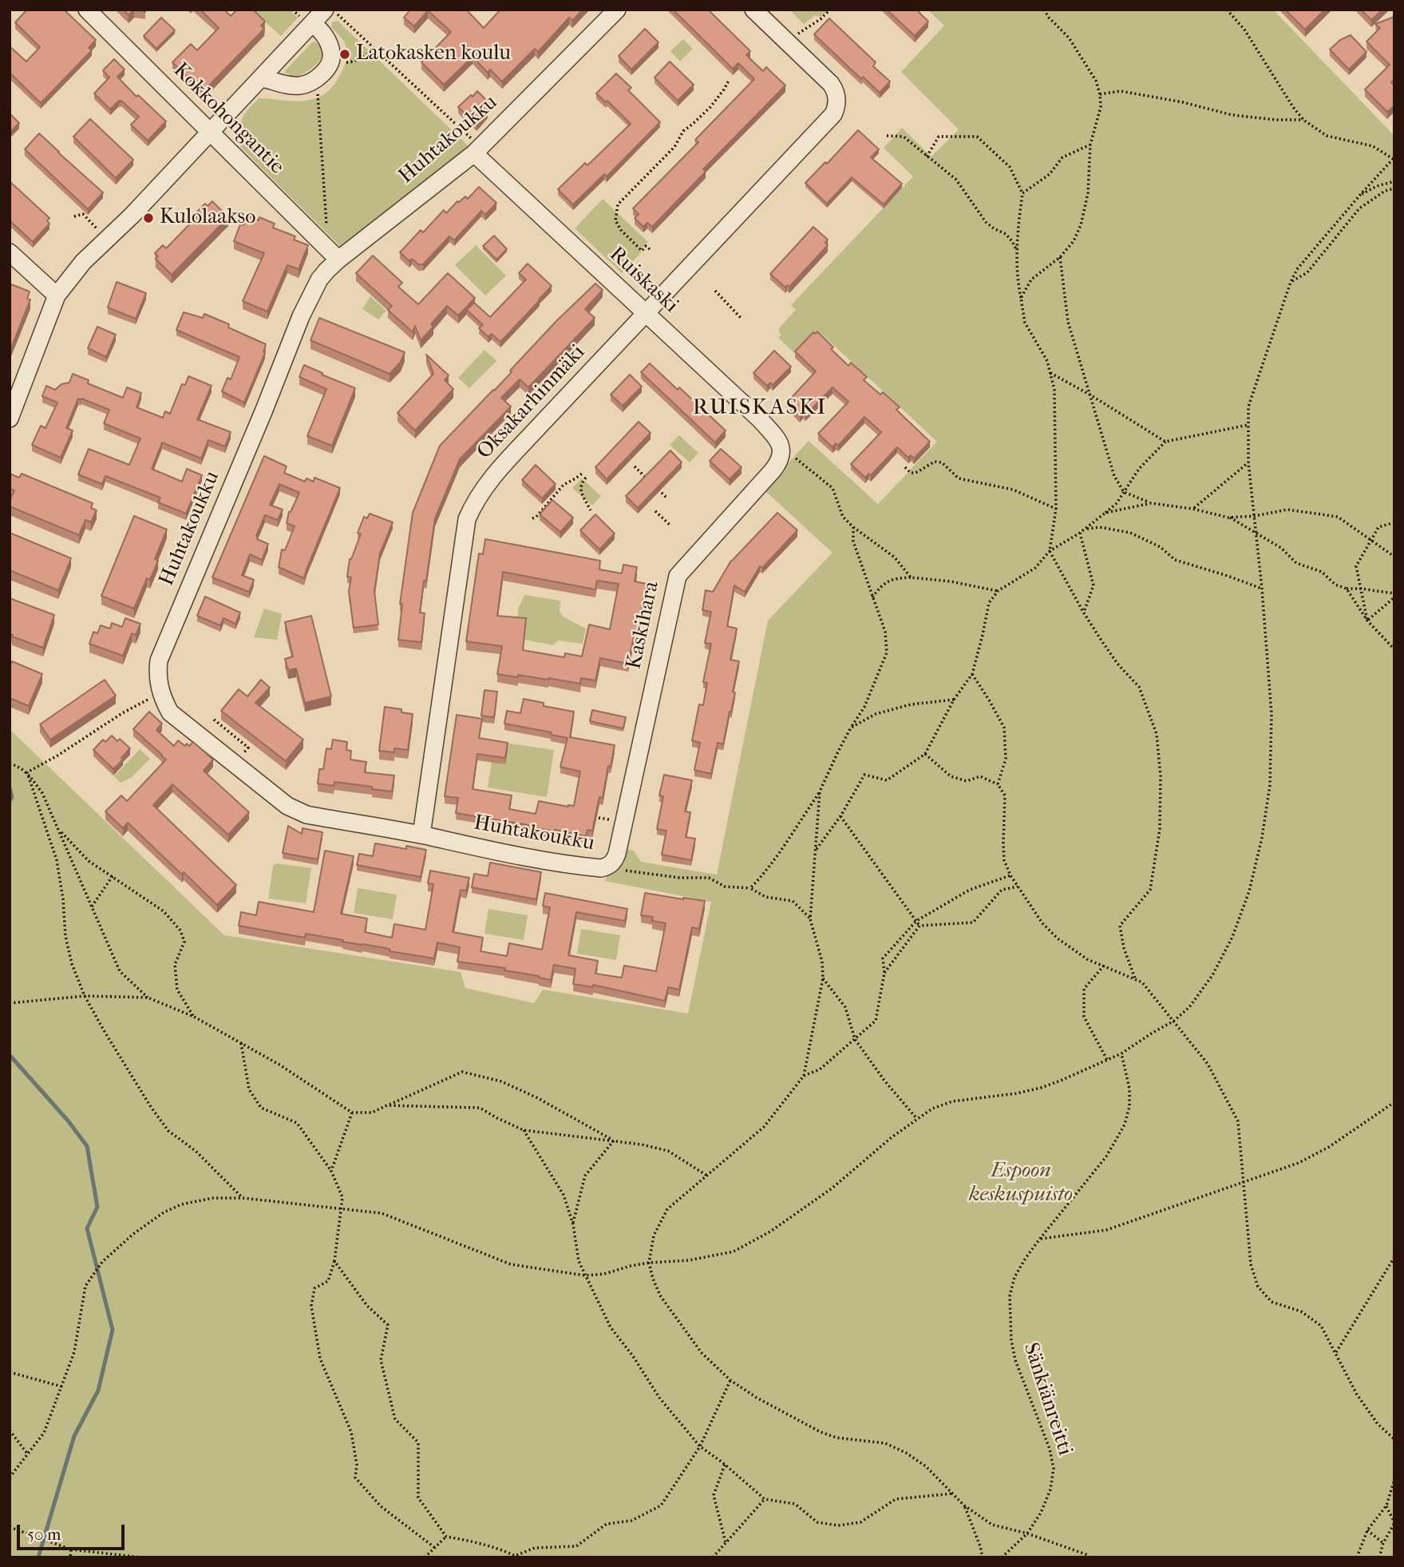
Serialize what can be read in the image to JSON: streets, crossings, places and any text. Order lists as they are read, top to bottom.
{
  "streets": {
    "street": [
      "Kokkohongantie",
      "Huhtakoukku",
      "Ruiskaski",
      "Oksakarhinmäki",
      "Kaskihara"
    ],
    "path": ["Sänkiänreitti"]
  },
  "crossings": [
    ["Kokkohongantie", "Huhtakoukku"],
    ["Huhtakoukku", "Ruiskaski"],
    ["Huhtakoukku", "Oksakarhinmäki"],
    ["Huhtakoukku", "Kaskihara"],
    ["Ruiskaski", "Oksakarhinmäki"],
    ["Ruiskaski", "Kaskihara"]
  ],
  "districts": ["RUISKASKI"],
  "parks": ["Espoon keskuspuisto"],
  "places": ["Latokasken koulu", "Kulolaakso"],
  "scale_bar": "50 m"
}
